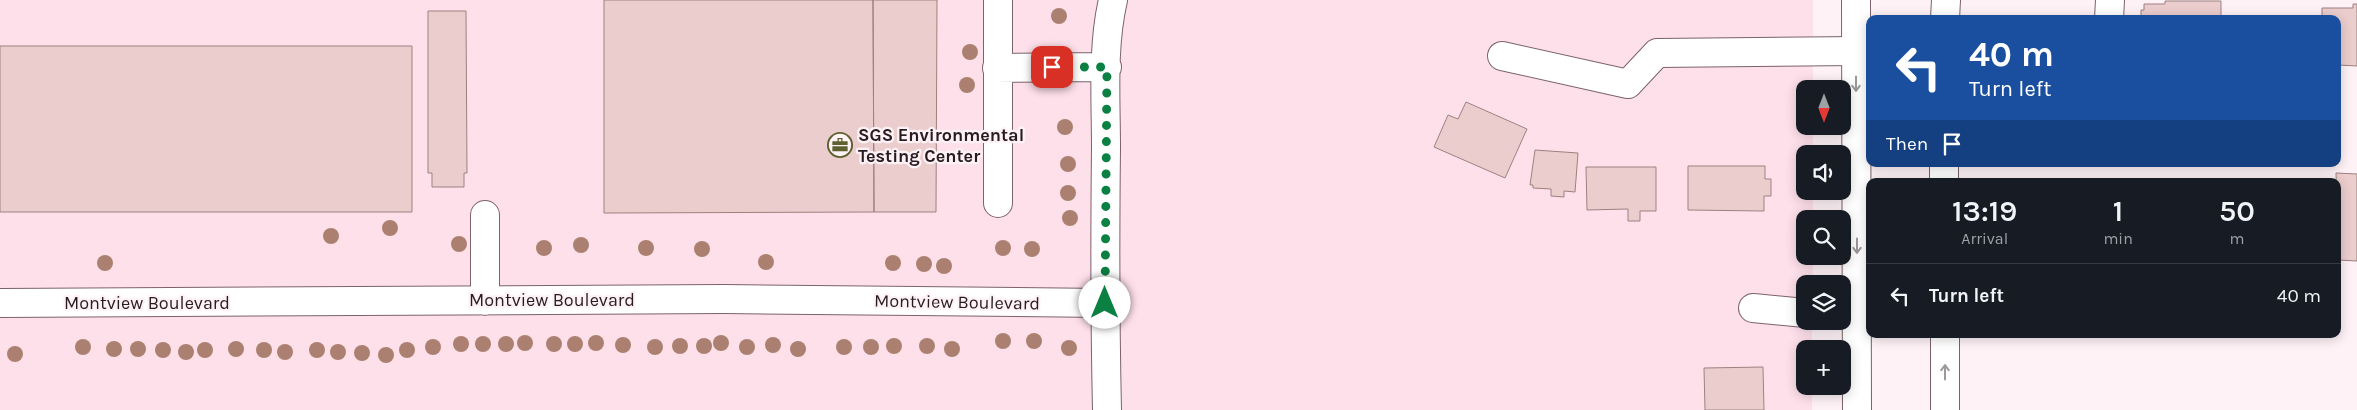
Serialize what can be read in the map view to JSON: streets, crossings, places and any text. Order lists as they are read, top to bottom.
{
  "streets": {
    "street": ["Montview Boulevard"]
  },
  "places": {
    "office": ["SGS Environmental Testing Center"]
  },
  "north": "bottom",
  "page": {
    "turn": ["40 m", "Turn left"],
    "map_buttons": "+",
    "then": "Then",
    "eta": [
      "13:19",
      "Arrival",
      "1",
      "min",
      "50",
      "m"
    ],
    "list": [
      {
        "name": "Turn left",
        "value": "40 m"
      }
    ]
  }
}
